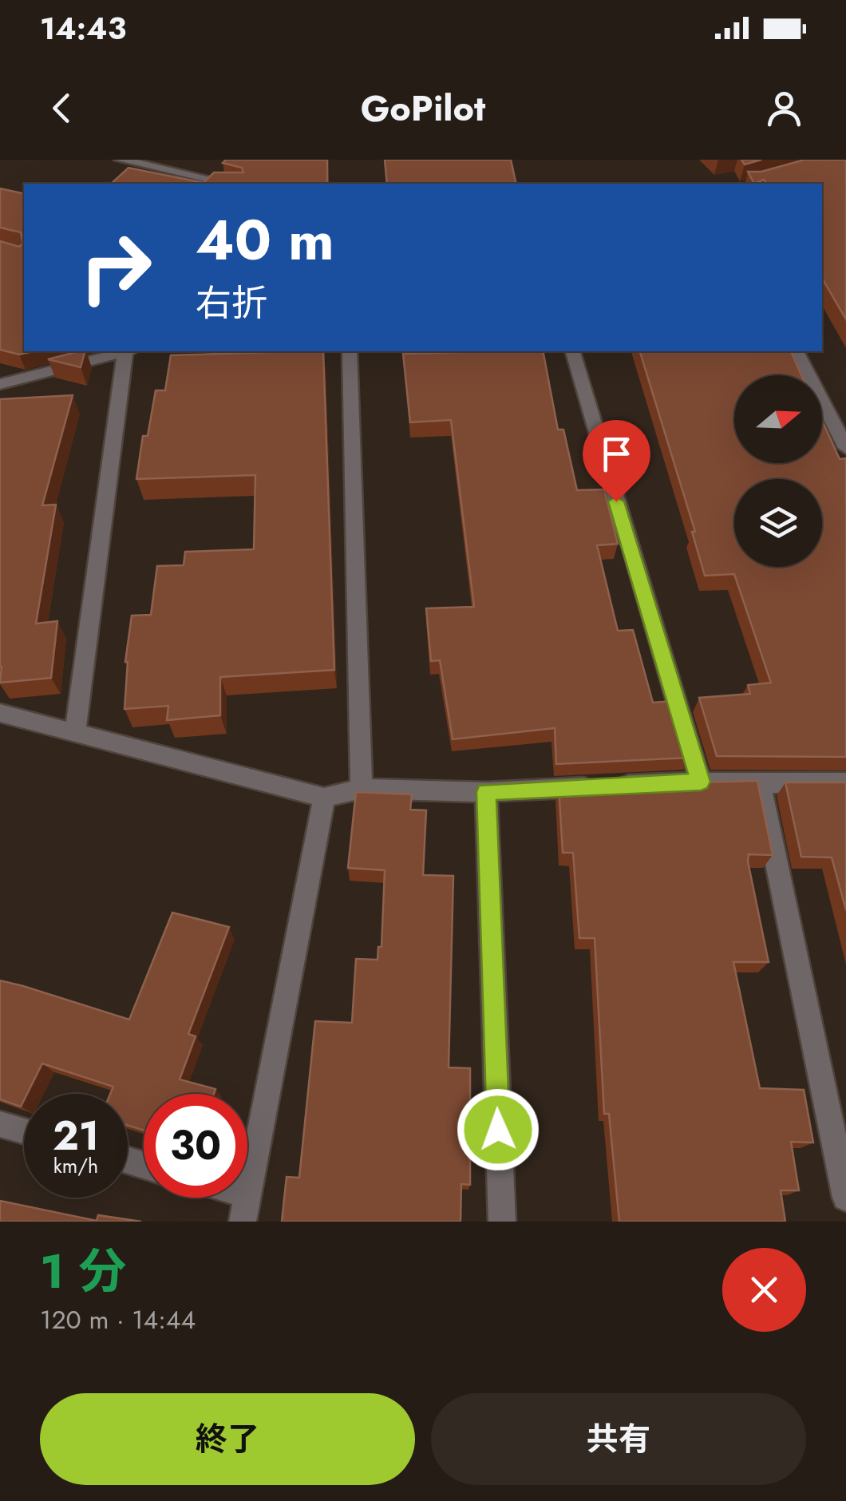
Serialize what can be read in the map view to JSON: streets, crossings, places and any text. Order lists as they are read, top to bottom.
{
  "north": "right",
  "page": {
    "status": "14:43",
    "header": "GoPilot",
    "turn": ["40 m", "右折"],
    "speed": "21 km/h",
    "limit": "30",
    "heading": ["1 分", "120 m · 14:44"],
    "buttons": ["終了", "共有"]
  }
}
